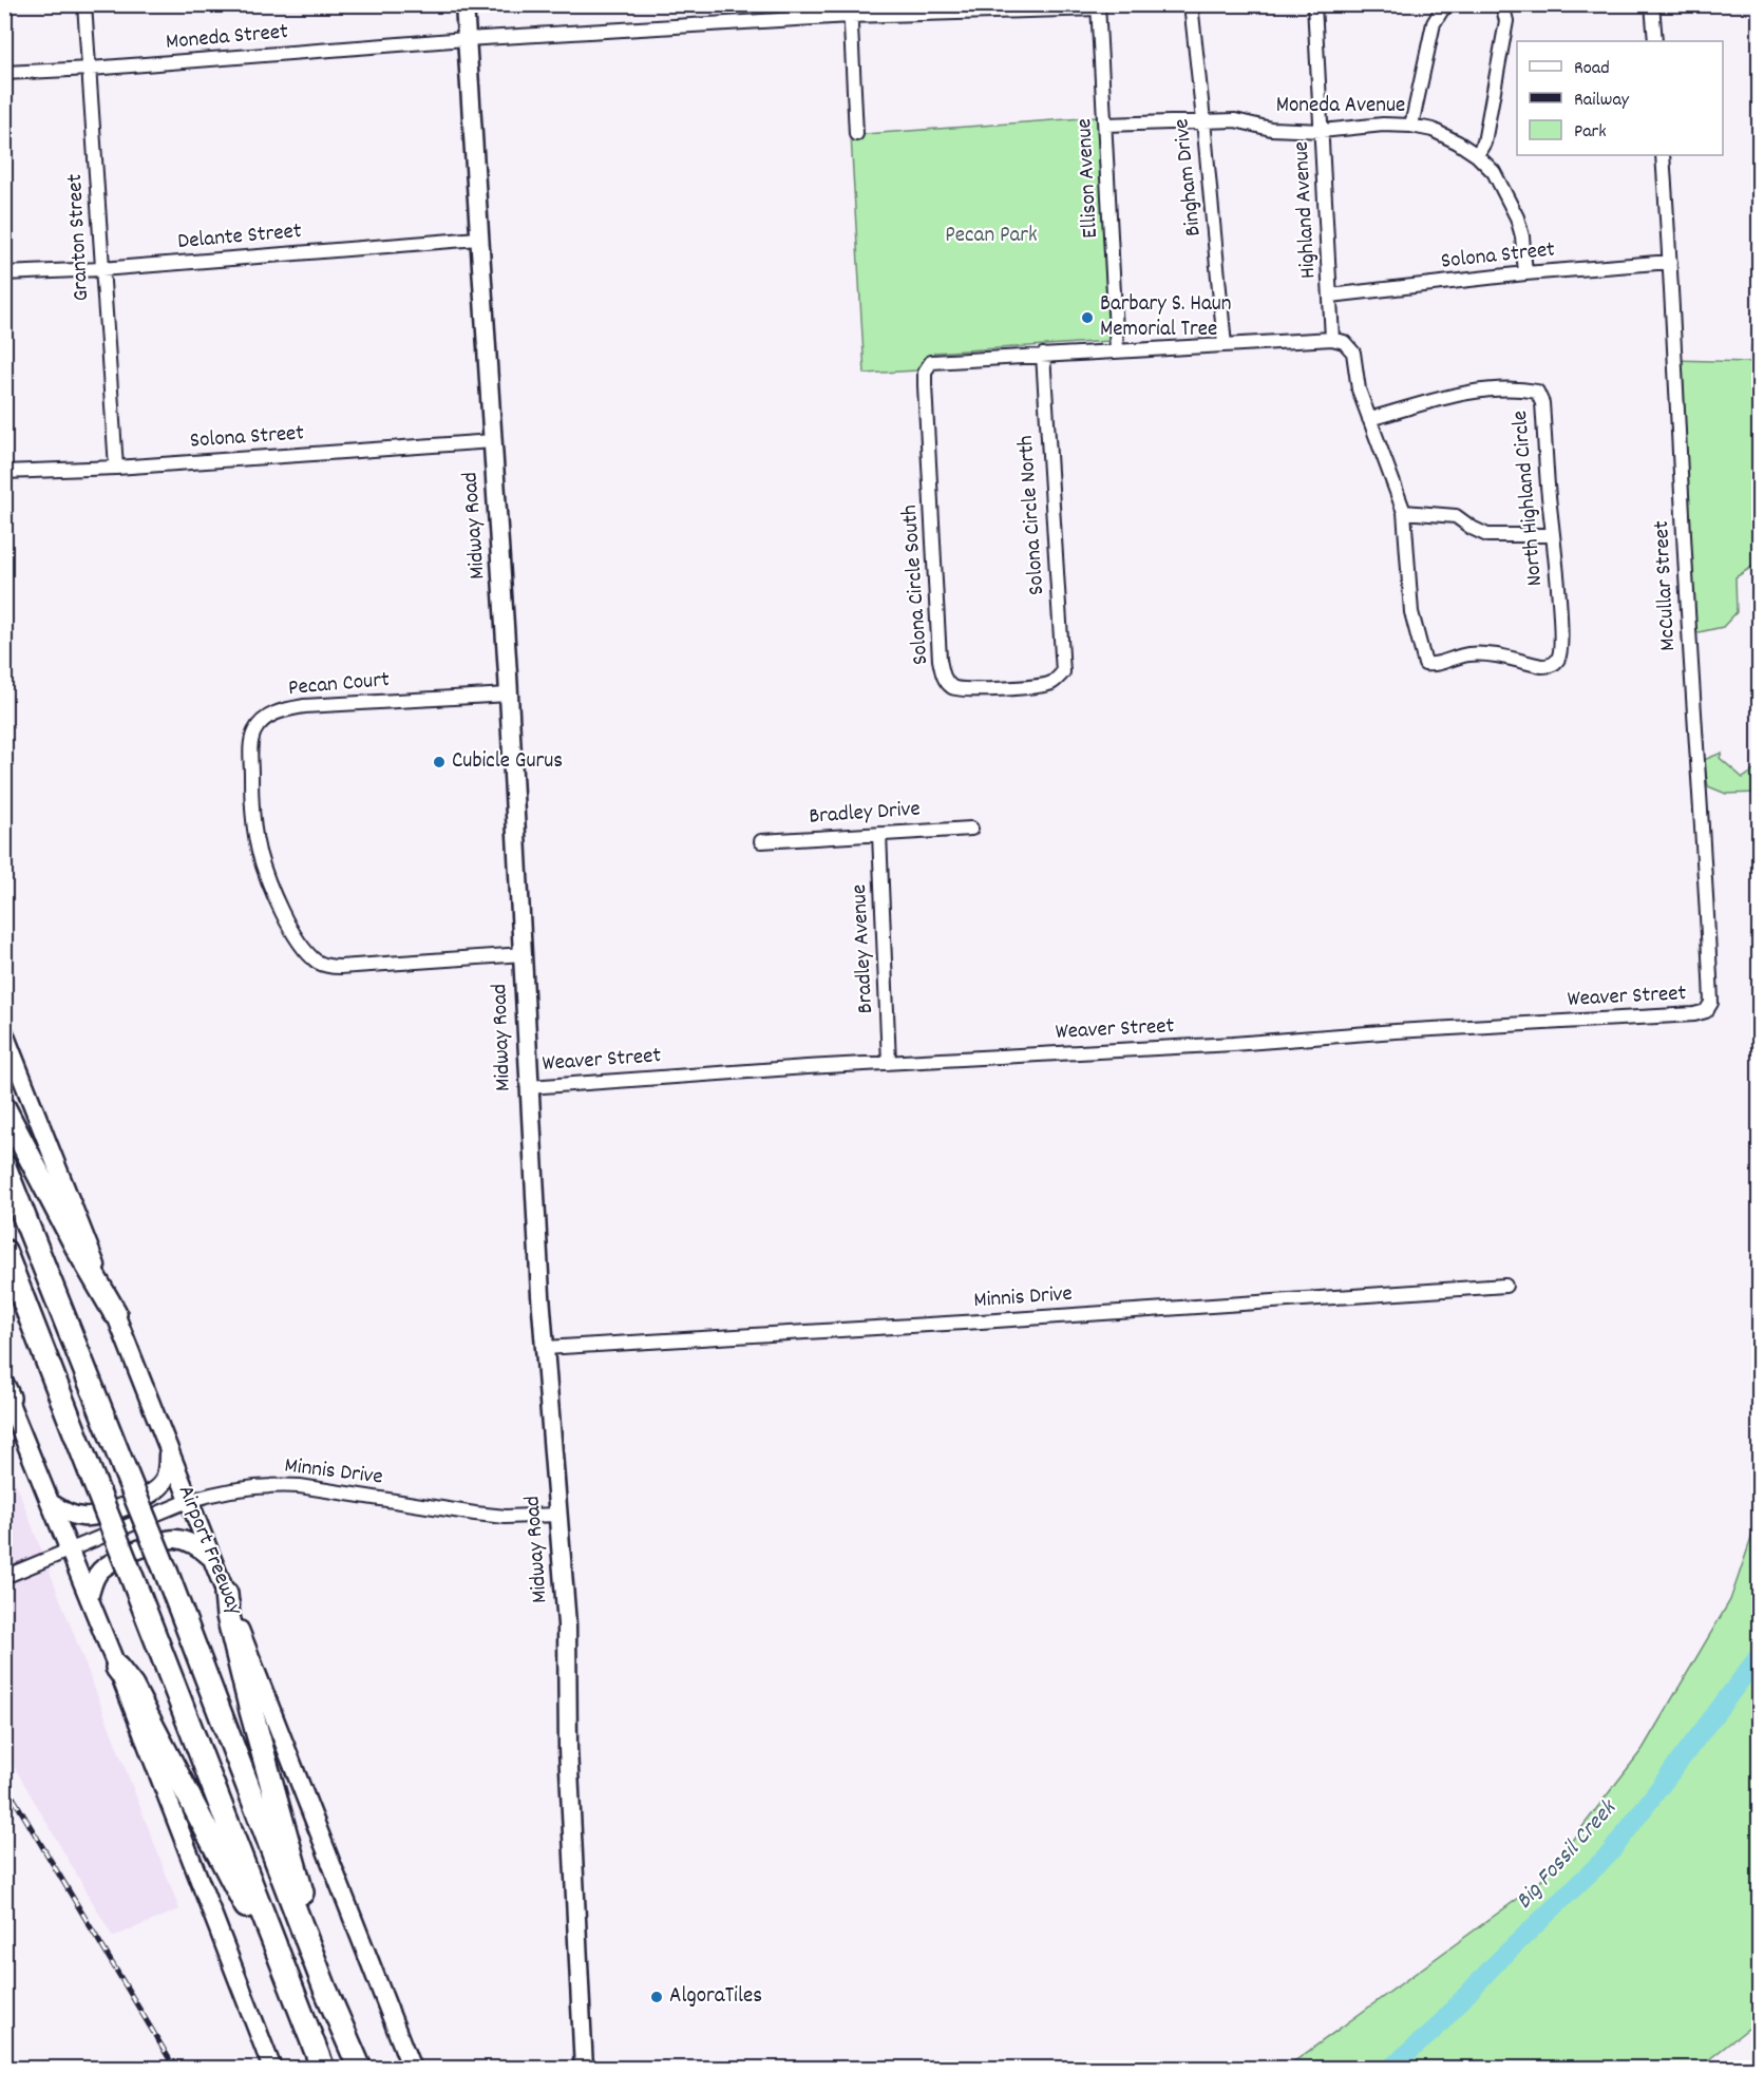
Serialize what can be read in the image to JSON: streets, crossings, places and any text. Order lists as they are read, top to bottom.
{
  "streets": {
    "main road": ["Midway Road", "Airport Freeway"],
    "street": [
      "Moneda Street",
      "Moneda Avenue",
      "Bingham Drive",
      "Ellison Avenue",
      "Highland Avenue",
      "Granton Street",
      "Delante Street",
      "Solona Street",
      "North Highland Circle",
      "Solona Circle North",
      "Solona Circle South",
      "McCullar Street",
      "Pecan Court",
      "Bradley Drive",
      "Bradley Avenue",
      "Weaver Street",
      "Minnis Drive"
    ]
  },
  "crossings": [
    ["Moneda Street", "Ellison Avenue"],
    ["Moneda Street", "Granton Street"],
    ["Moneda Street", "Midway Road"],
    ["Moneda Avenue", "Bingham Drive"],
    ["Moneda Avenue", "Ellison Avenue"],
    ["Moneda Avenue", "Highland Avenue"],
    ["Moneda Avenue", "Solona Street"],
    ["Highland Avenue", "Solona Street"],
    ["Granton Street", "Delante Street"],
    ["Granton Street", "Solona Street"],
    ["Delante Street", "Midway Road"],
    ["Solona Street", "Midway Road"],
    ["Solona Street", "McCullar Street"],
    ["Solona Circle North", "Solona Circle South"],
    ["Midway Road", "Pecan Court"],
    ["Midway Road", "Weaver Street"],
    ["Midway Road", "Minnis Drive"],
    ["McCullar Street", "Weaver Street"],
    ["Bradley Drive", "Bradley Avenue"],
    ["Bradley Avenue", "Weaver Street"],
    ["Minnis Drive", "Airport Freeway"]
  ],
  "water": ["Big Fossil Creek"],
  "parks": ["Pecan Park"],
  "places": ["Barbary S. Haun Memorial Tree", "Cubicle Gurus", "AlgoraTiles"],
  "legend": ["Road", "Railway", "Park"]
}
